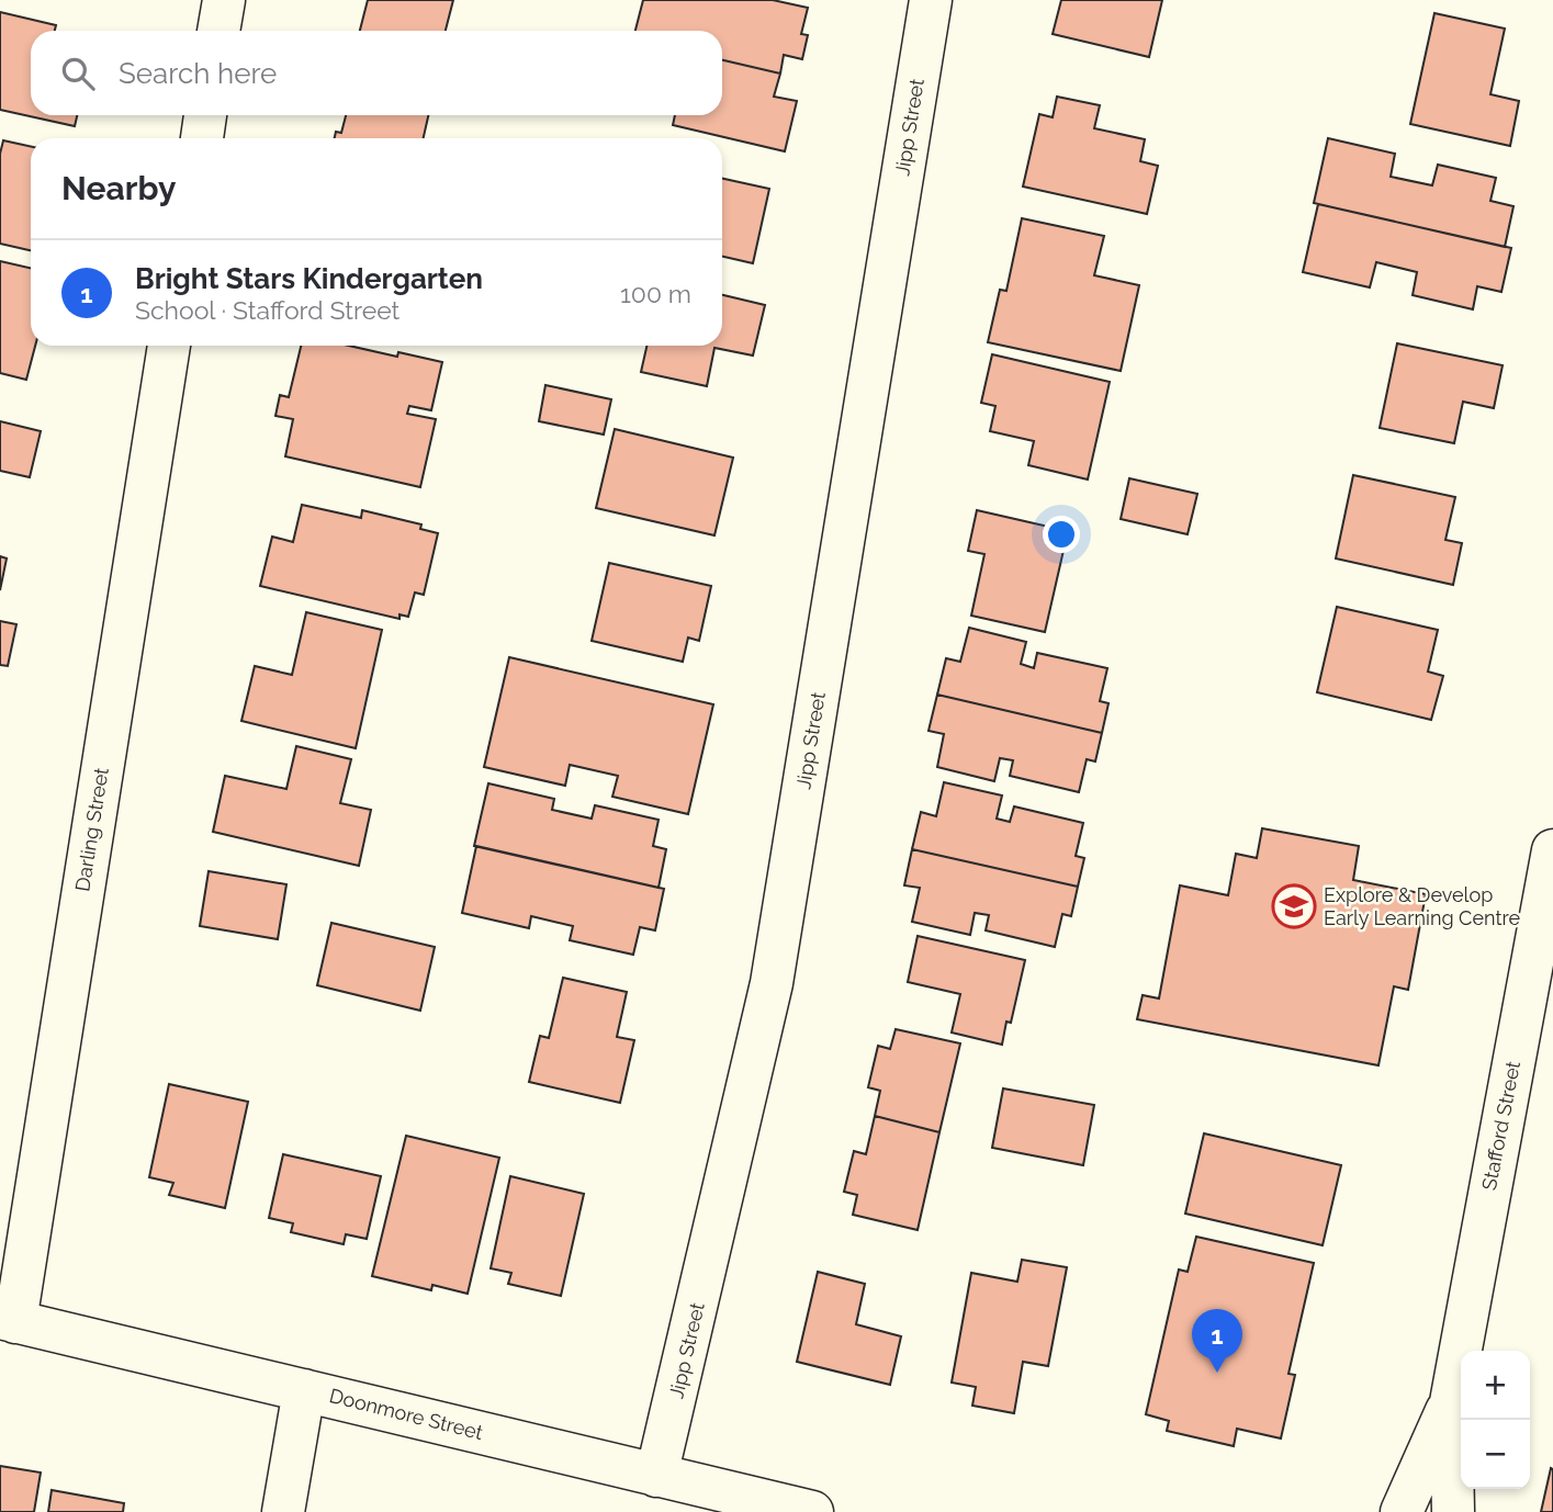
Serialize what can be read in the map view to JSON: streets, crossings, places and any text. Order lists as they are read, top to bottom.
{
  "streets": {
    "street": [
      "Jipp Street",
      "Darling Street",
      "Stafford Street",
      "Doonmore Street"
    ]
  },
  "crossings": [
    ["Jipp Street", "Doonmore Street"],
    ["Darling Street", "Doonmore Street"]
  ],
  "places": {
    "school or university": ["Explore & Develop Early Learning Centre"]
  },
  "page": {
    "search": "Search here",
    "heading": "Nearby",
    "list": [
      {
        "mark": "1",
        "name": "Bright Stars Kindergarten",
        "note": "School · Stafford Street",
        "value": "100 m"
      }
    ],
    "pins": "1",
    "map_buttons": ["+", "−"]
  }
}
